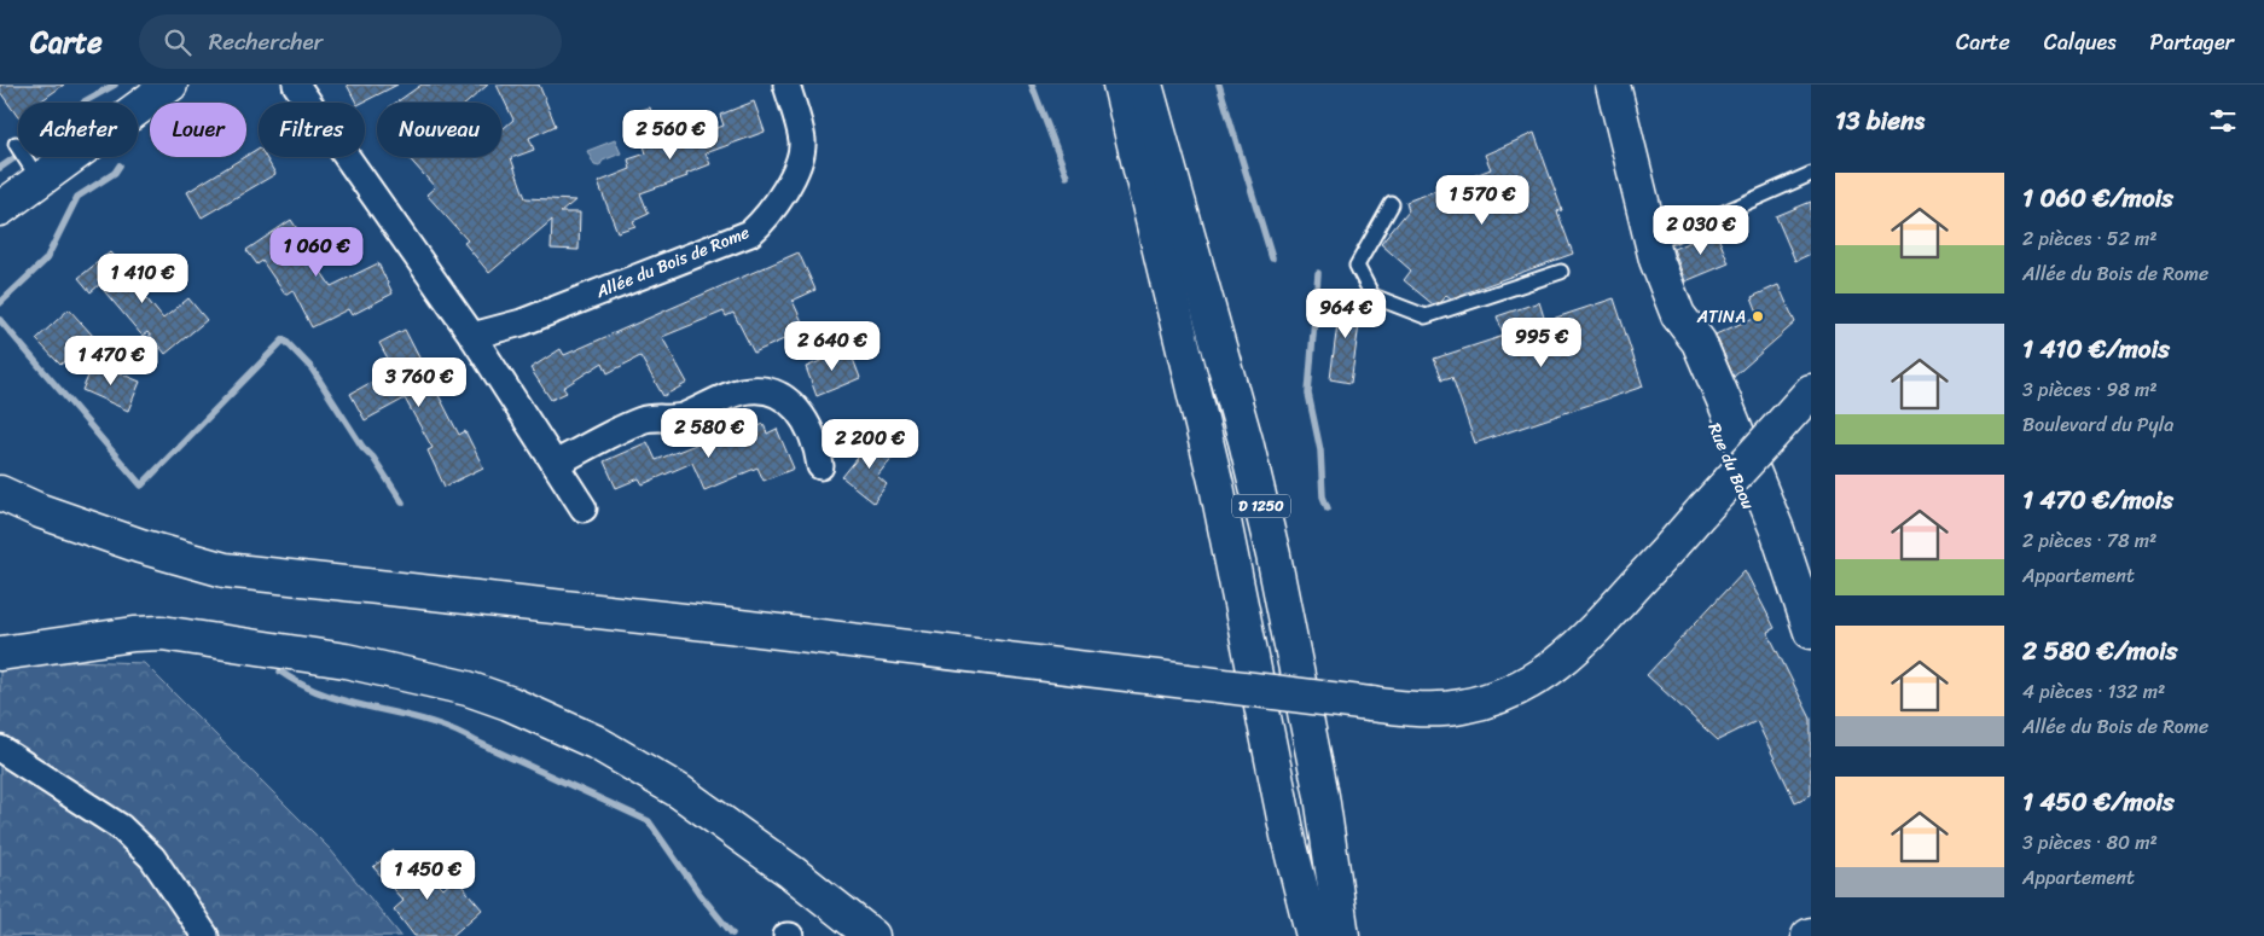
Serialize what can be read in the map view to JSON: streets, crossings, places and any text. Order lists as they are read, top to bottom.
{
  "streets": {
    "street": ["Allée du Bois de Rome", "Rue du Baou", "D 1250"]
  },
  "places": ["ATINA"],
  "page": {
    "header": "Carte",
    "search": "Rechercher",
    "nav": ["Carte", "Calques", "Partager"],
    "heading": "13 biens",
    "chip": [
      "Acheter",
      "Louer",
      "Filtres",
      "Nouveau"
    ],
    "price": [
      "2 560 €",
      "1 570 €",
      "2 030 €",
      "1 060 €",
      "1 410 €",
      "964 €",
      "995 €",
      "2 640 €",
      "1 470 €",
      "3 760 €",
      "2 580 €",
      "2 200 €",
      "1 450 €"
    ],
    "list": [
      {
        "name": "1 060 €/mois",
        "note": "2 pièces · 52 m² · Allée du Bois de Rome"
      },
      {
        "name": "1 410 €/mois",
        "note": "3 pièces · 98 m² · Boulevard du Pyla"
      },
      {
        "name": "1 470 €/mois",
        "note": "2 pièces · 78 m² · Appartement"
      },
      {
        "name": "2 580 €/mois",
        "note": "4 pièces · 132 m² · Allée du Bois de Rome"
      },
      {
        "name": "1 450 €/mois",
        "note": "3 pièces · 80 m² · Appartement"
      }
    ]
  }
}
